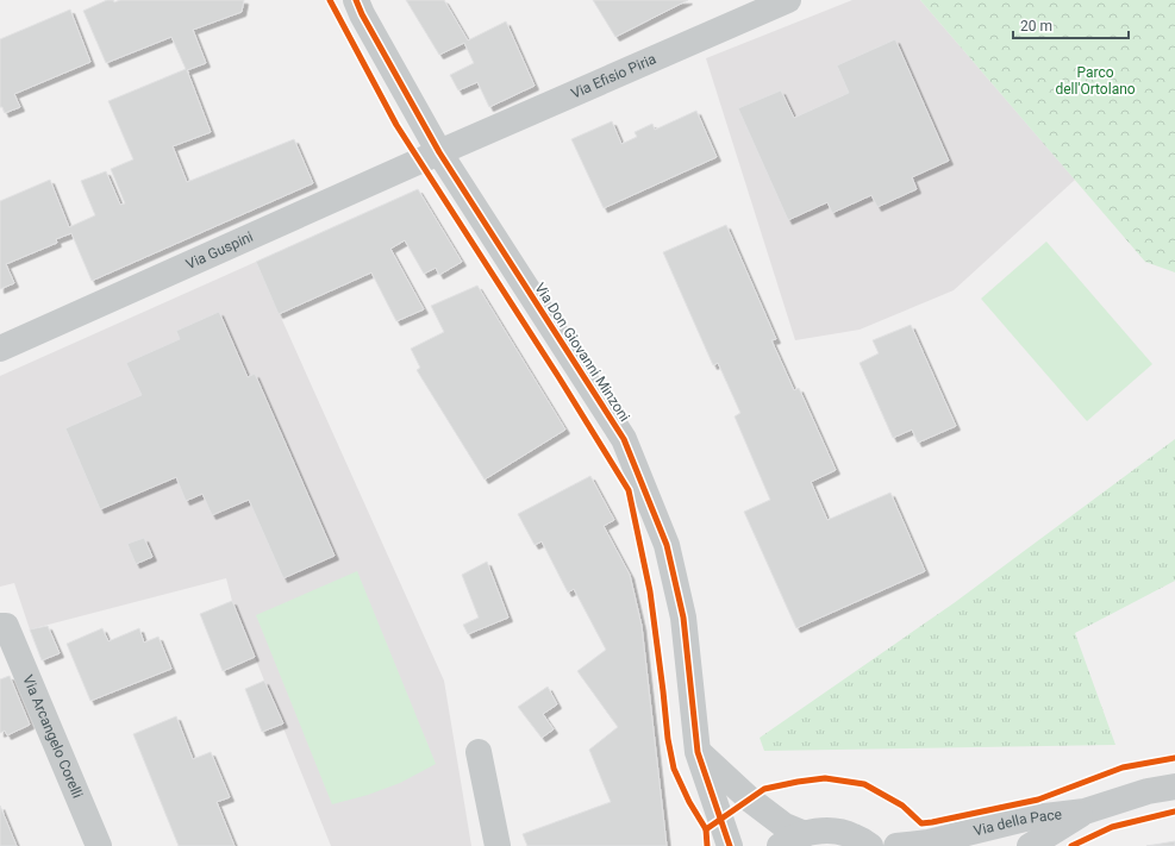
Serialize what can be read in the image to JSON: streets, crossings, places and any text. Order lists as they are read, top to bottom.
{
  "streets": {
    "street": [
      "Via Efisio Piria",
      "Via Guspini",
      "Via Don Giovanni Minzoni",
      "Via Arcangelo Corelli",
      "Via della Pace"
    ]
  },
  "crossings": [
    ["Via Efisio Piria", "Via Guspini"],
    ["Via Efisio Piria", "Via Don Giovanni Minzoni"],
    ["Via Guspini", "Via Don Giovanni Minzoni"]
  ],
  "parks": ["Parco dell'Ortolano"],
  "scale_bar": "20 m"
}
